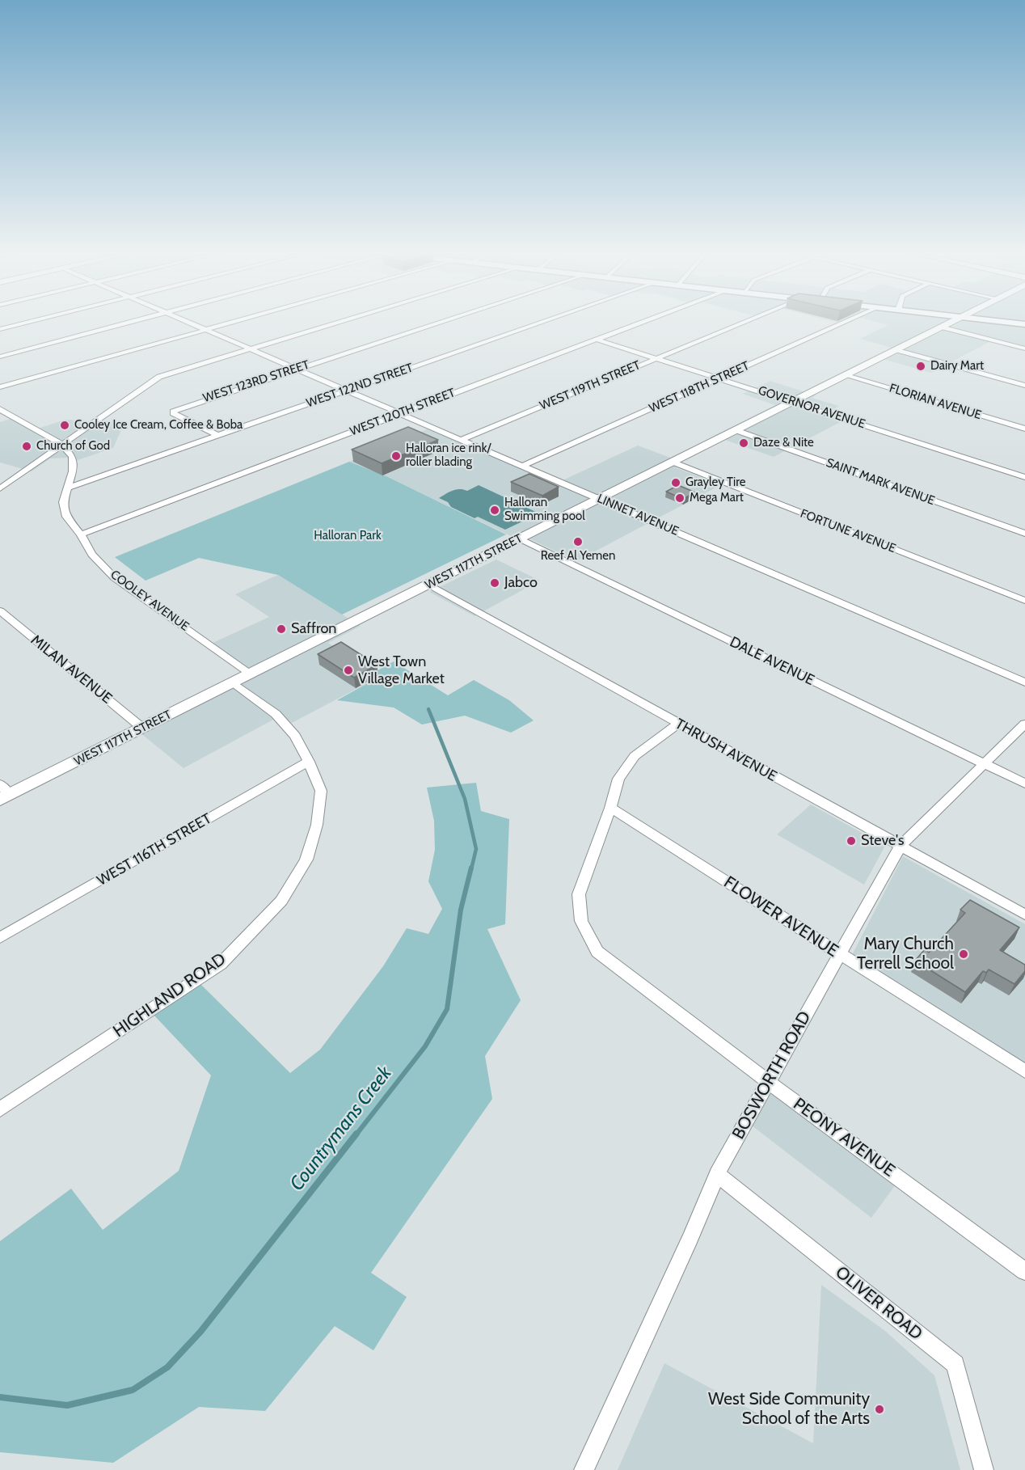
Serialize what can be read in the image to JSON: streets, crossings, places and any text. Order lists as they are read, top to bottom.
{
  "streets": {
    "main road": ["WEST 117TH STREET"],
    "street": [
      "WEST 123RD STREET",
      "WEST 122ND STREET",
      "WEST 119TH STREET",
      "WEST 118TH STREET",
      "FLORIAN AVENUE",
      "GOVERNOR AVENUE",
      "WEST 120TH STREET",
      "SAINT MARK AVENUE",
      "LINNET AVENUE",
      "FORTUNE AVENUE",
      "COOLEY AVENUE",
      "DALE AVENUE",
      "MILAN AVENUE",
      "THRUSH AVENUE",
      "WEST 116TH STREET",
      "FLOWER AVENUE",
      "HIGHLAND ROAD",
      "BOSWORTH ROAD",
      "PEONY AVENUE",
      "OLIVER ROAD"
    ]
  },
  "crossings": [
    ["WEST 123RD STREET", "WEST 122ND STREET"],
    ["WEST 123RD STREET", "LINNET AVENUE"],
    ["WEST 122ND STREET", "LINNET AVENUE"],
    ["WEST 122ND STREET", "COOLEY AVENUE"],
    ["WEST 119TH STREET", "GOVERNOR AVENUE"],
    ["WEST 119TH STREET", "LINNET AVENUE"],
    ["WEST 118TH STREET", "GOVERNOR AVENUE"],
    ["WEST 118TH STREET", "LINNET AVENUE"],
    ["FLORIAN AVENUE", "WEST 117TH STREET"],
    ["GOVERNOR AVENUE", "WEST 120TH STREET"],
    ["GOVERNOR AVENUE", "WEST 117TH STREET"],
    ["WEST 120TH STREET", "LINNET AVENUE"],
    ["WEST 120TH STREET", "COOLEY AVENUE"],
    ["SAINT MARK AVENUE", "WEST 117TH STREET"],
    ["LINNET AVENUE", "WEST 117TH STREET"],
    ["FORTUNE AVENUE", "WEST 117TH STREET"],
    ["WEST 117TH STREET", "COOLEY AVENUE"],
    ["WEST 117TH STREET", "DALE AVENUE"],
    ["WEST 117TH STREET", "MILAN AVENUE"],
    ["WEST 117TH STREET", "THRUSH AVENUE"],
    ["WEST 117TH STREET", "HIGHLAND ROAD"],
    ["DALE AVENUE", "BOSWORTH ROAD"],
    ["THRUSH AVENUE", "BOSWORTH ROAD"],
    ["WEST 116TH STREET", "HIGHLAND ROAD"],
    ["FLOWER AVENUE", "BOSWORTH ROAD"],
    ["FLOWER AVENUE", "PEONY AVENUE"],
    ["BOSWORTH ROAD", "PEONY AVENUE"],
    ["BOSWORTH ROAD", "OLIVER ROAD"]
  ],
  "water": ["Countrymans Creek"],
  "parks": ["Halloran Park"],
  "places": [
    "Dairy Mart",
    "Cooley Ice Cream, Coffee & Boba",
    "Daze & Nite",
    "Church of God",
    "Halloran ice rink/ roller blading",
    "Grayley Tire",
    "Mega Mart",
    "Halloran Swimming pool",
    "Reef Al Yemen",
    "Jabco",
    "Saffron",
    "West Town Village Market",
    "Steve's",
    "Mary Church Terrell School",
    "West Side Community School of the Arts"
  ]
}
